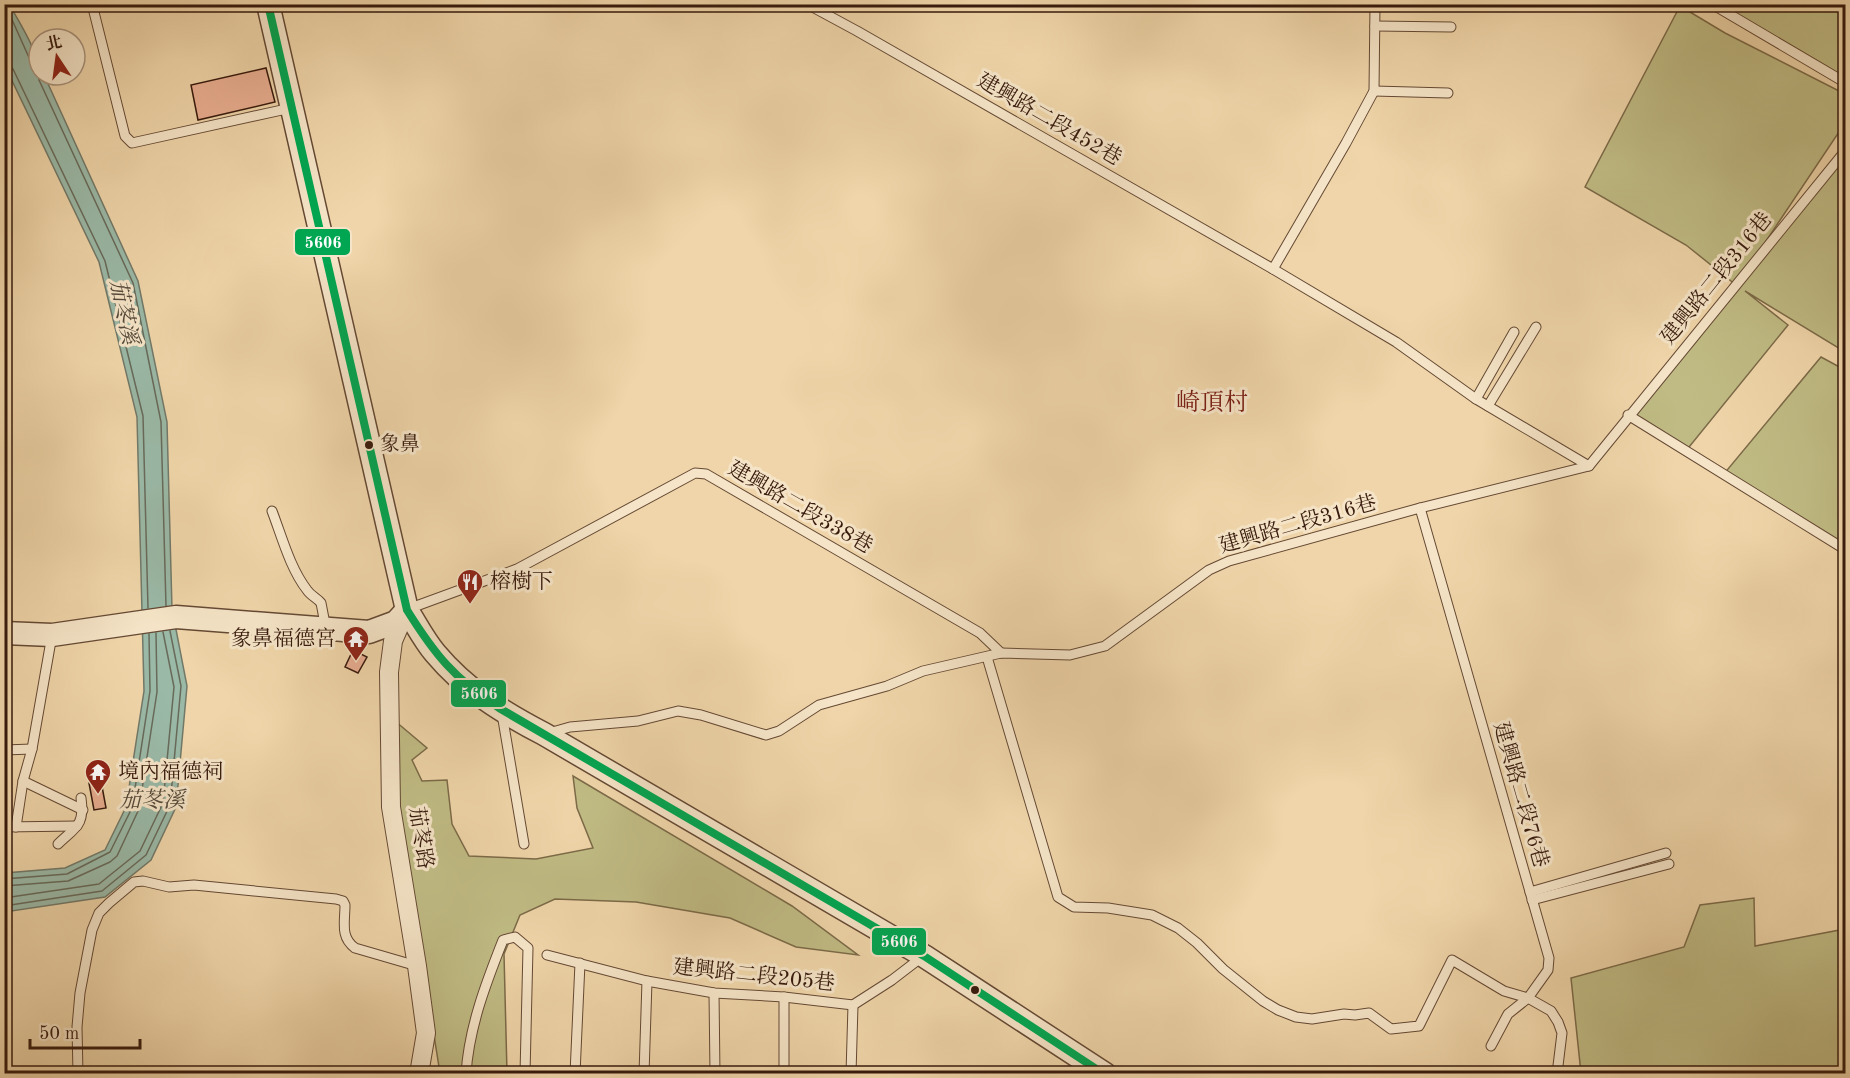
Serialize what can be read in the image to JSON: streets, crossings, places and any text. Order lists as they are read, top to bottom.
{
  "streets": {
    "street": ["茄苳路"],
    "lane": [
      "建興路二段452巷",
      "建興路二段316巷",
      "建興路二段338巷",
      "建興路二段76巷",
      "建興路二段205巷"
    ]
  },
  "crossings": [
    ["建興路二段452巷", "建興路二段316巷"],
    ["建興路二段316巷", "建興路二段338巷"],
    ["建興路二段316巷", "建興路二段76巷"],
    ["建興路二段338巷", "茄苳路"]
  ],
  "districts": ["崎頂村"],
  "water": ["茄苳溪"],
  "places": {
    "other": ["象鼻"],
    "restaurant": ["榕樹下"],
    "temple": ["象鼻福德宮", "境內福德祠"]
  },
  "lines": ["transit line 5606"],
  "scale_bar": "50 m",
  "north": "top"
}
